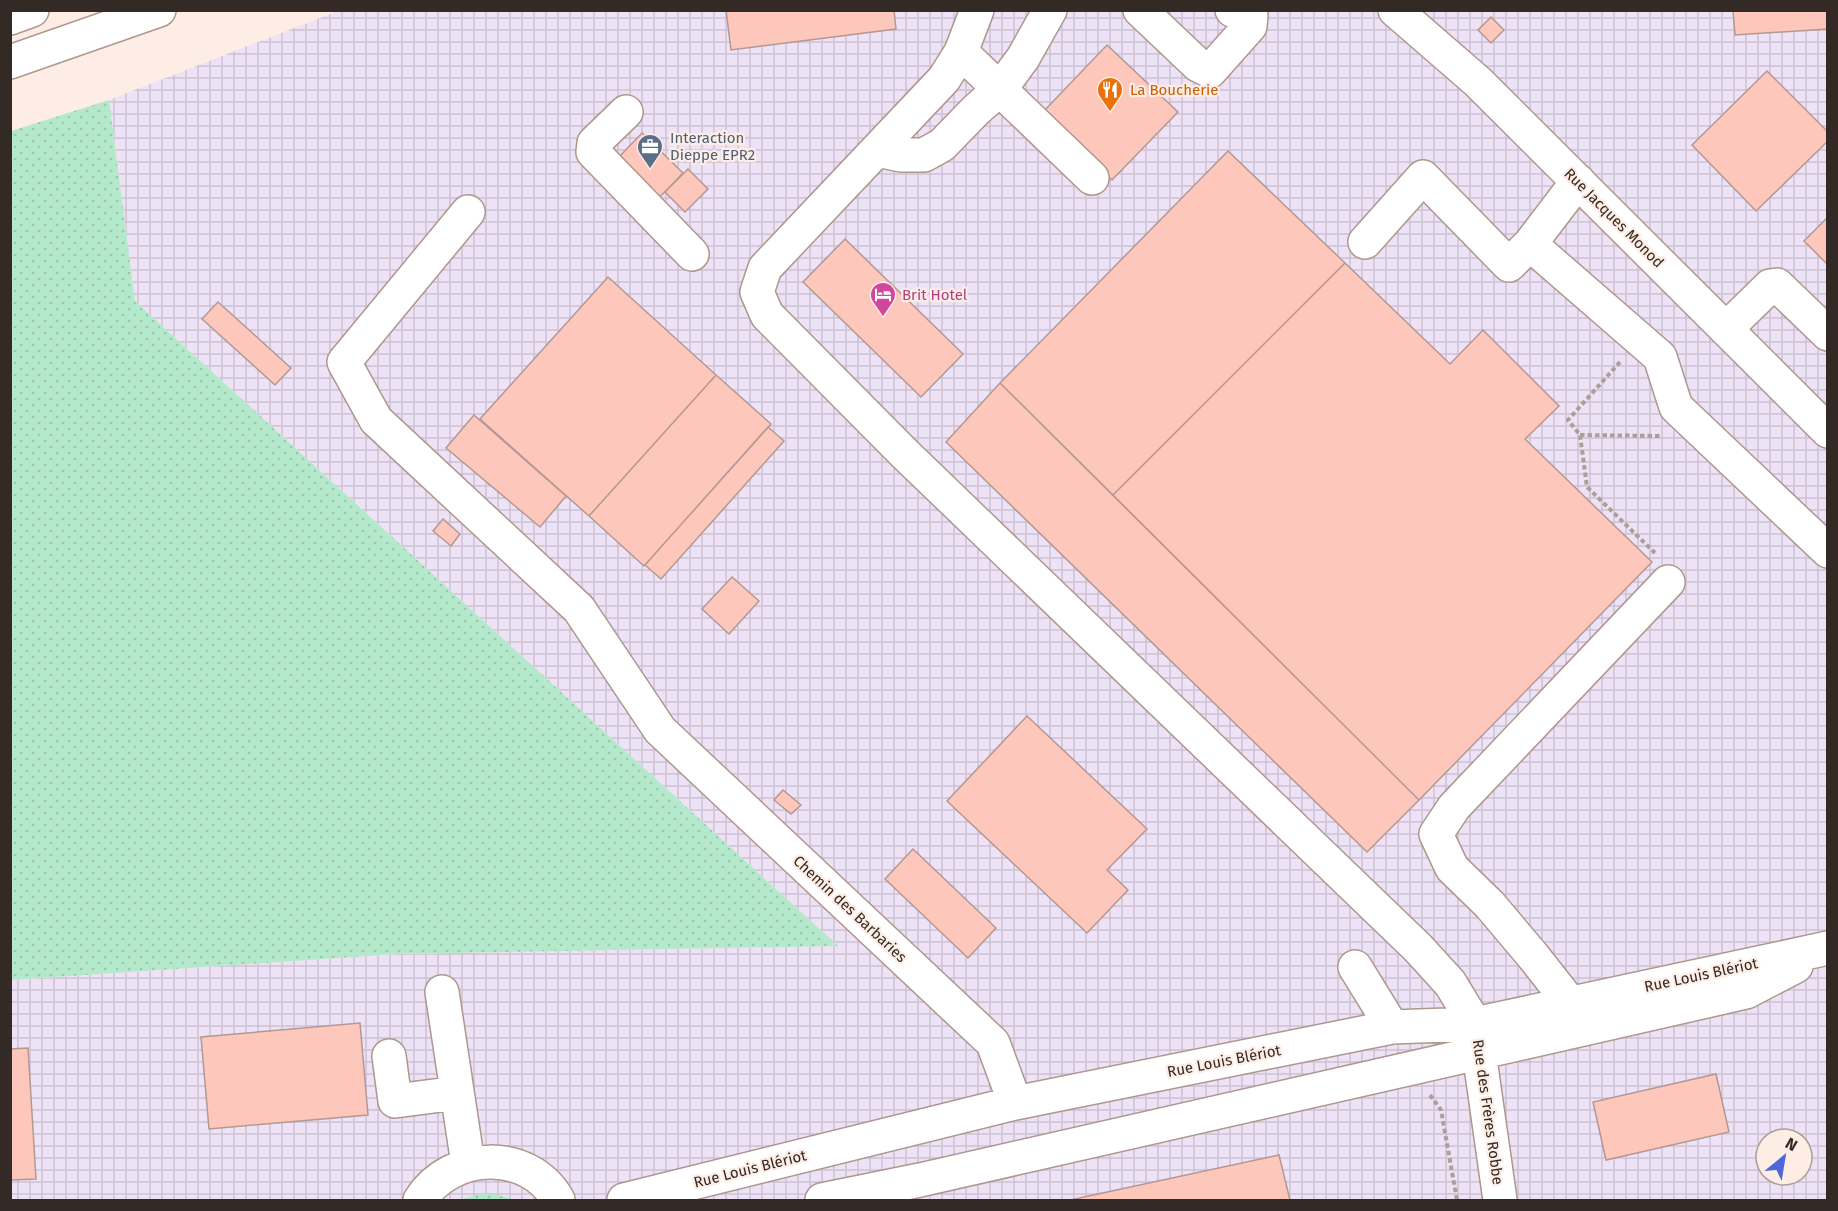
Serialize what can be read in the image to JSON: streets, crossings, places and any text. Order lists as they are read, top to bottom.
{
  "streets": {
    "main road": [
      "Rue Jacques Monod",
      "Chemin des Barbaries",
      "Rue Louis Blériot",
      "Rue des Frères Robbe"
    ]
  },
  "crossings": [
    ["Chemin des Barbaries", "Rue Louis Blériot"],
    ["Rue Louis Blériot", "Rue des Frères Robbe"]
  ],
  "places": {
    "restaurant": ["La Boucherie"],
    "office": ["Interaction Dieppe EPR2"],
    "hotel": ["Brit Hotel"]
  },
  "north": "top right"
}
